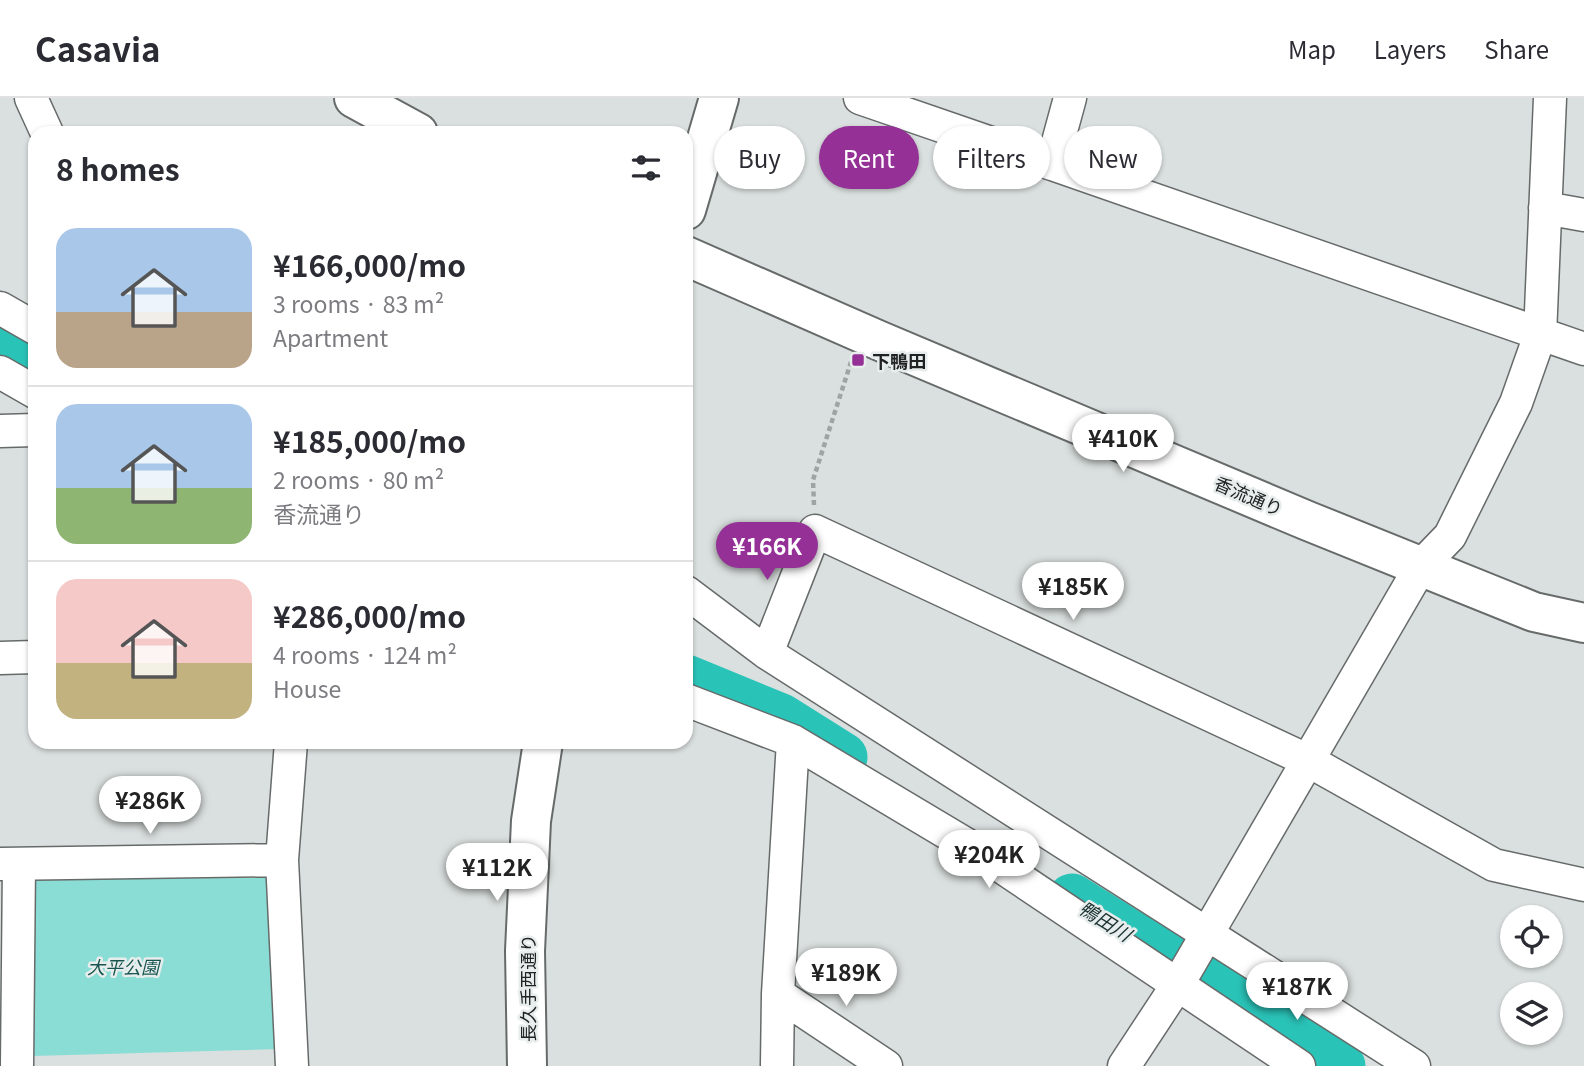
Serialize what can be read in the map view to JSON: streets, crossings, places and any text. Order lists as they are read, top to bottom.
{
  "streets": {
    "street": ["香流通り", "長久手西通り"]
  },
  "water": ["鴨田川"],
  "parks": ["大平公園"],
  "places": {
    "transit": ["下鴨田"]
  },
  "page": {
    "header": "Casavia",
    "nav": ["Map", "Layers", "Share"],
    "chip": [
      "Buy",
      "Rent",
      "Filters",
      "New"
    ],
    "heading": "8 homes",
    "list": [
      {
        "name": "¥166,000/mo",
        "note": "3 rooms · 83 m² · Apartment"
      },
      {
        "name": "¥185,000/mo",
        "note": "2 rooms · 80 m² · 香流通り"
      },
      {
        "name": "¥286,000/mo",
        "note": "4 rooms · 124 m² · House"
      }
    ],
    "price": [
      "¥410K",
      "¥166K",
      "¥185K",
      "¥286K",
      "¥204K",
      "¥112K",
      "¥189K",
      "¥187K"
    ]
  }
}
